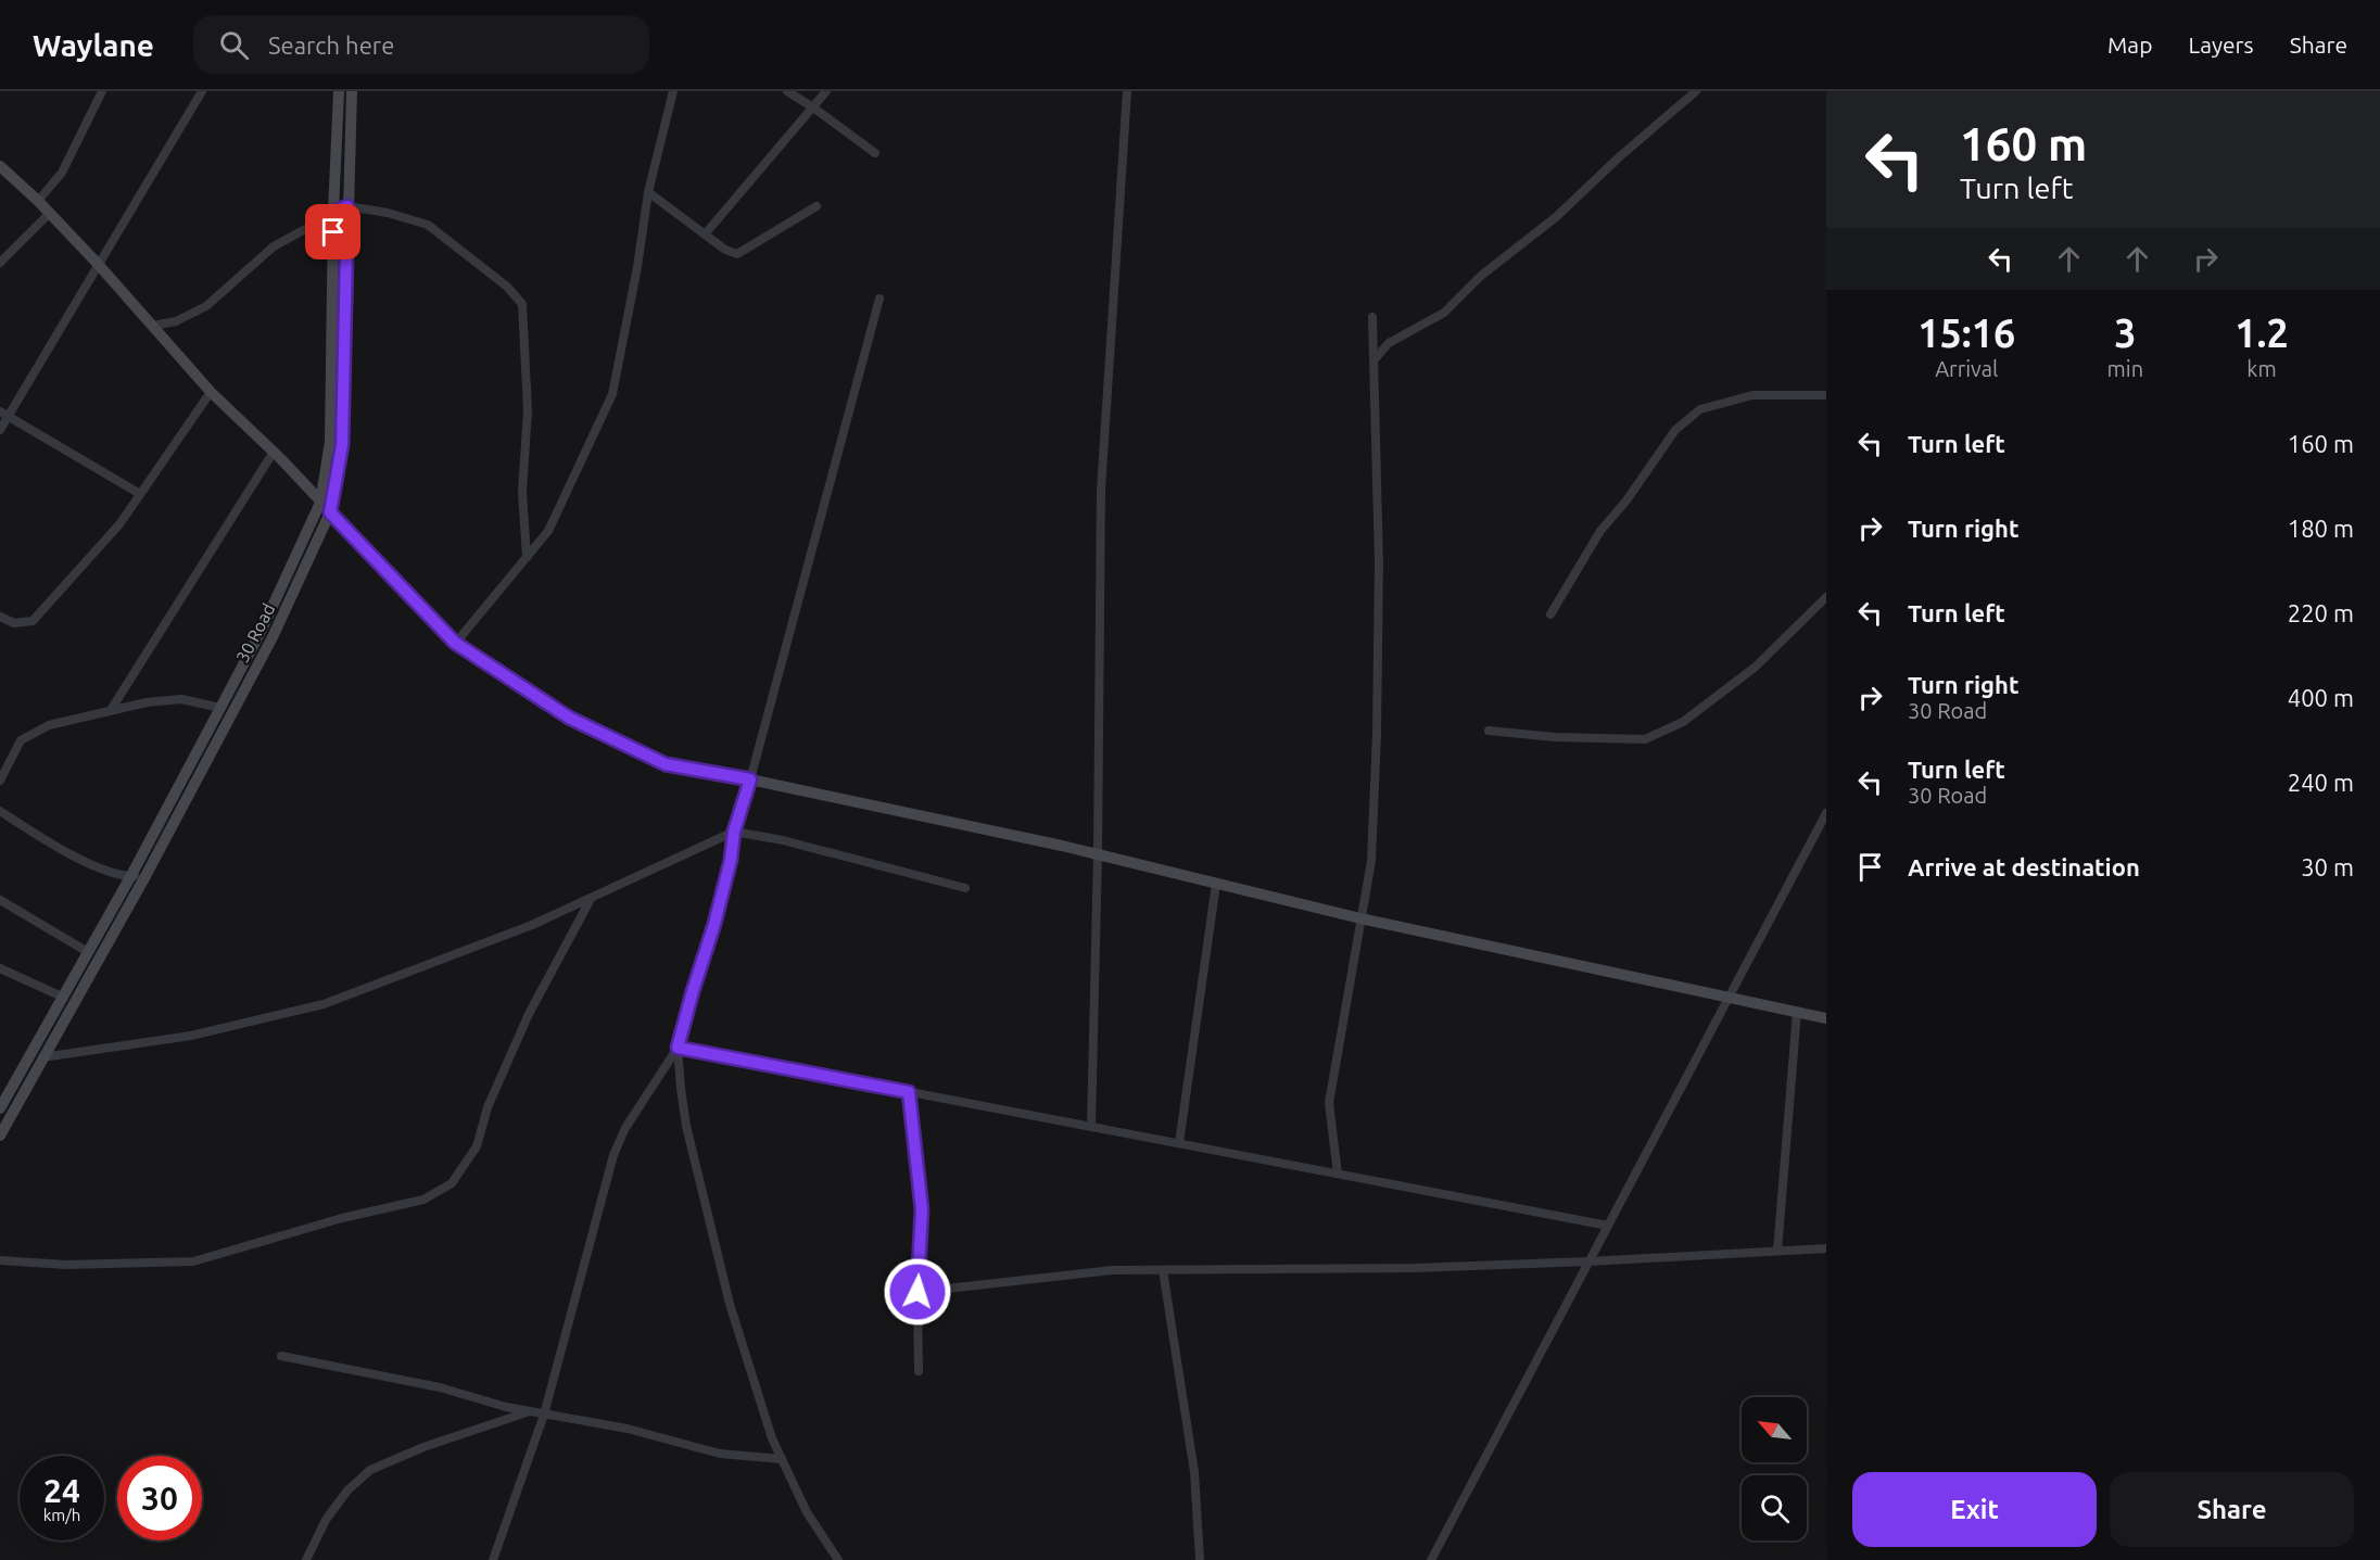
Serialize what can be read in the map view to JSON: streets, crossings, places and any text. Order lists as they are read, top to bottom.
{
  "streets": {
    "main road": ["30 Road"]
  },
  "north": "top left",
  "page": {
    "header": "Waylane",
    "search": "Search here",
    "nav": ["Map", "Layers", "Share"],
    "turn": ["160 m", "Turn left"],
    "eta": [
      "15:16",
      "Arrival",
      "3",
      "min",
      "1.2",
      "km"
    ],
    "list": [
      {
        "name": "Turn left",
        "value": "160 m"
      },
      {
        "name": "Turn right",
        "value": "180 m"
      },
      {
        "name": "Turn left",
        "value": "220 m"
      },
      {
        "name": "Turn right",
        "note": "30 Road",
        "value": "400 m"
      },
      {
        "name": "Turn left",
        "note": "30 Road",
        "value": "240 m"
      },
      {
        "name": "Arrive at destination",
        "value": "30 m"
      }
    ],
    "speed": "24 km/h",
    "limit": "30",
    "buttons": ["Exit", "Share"]
  }
}
